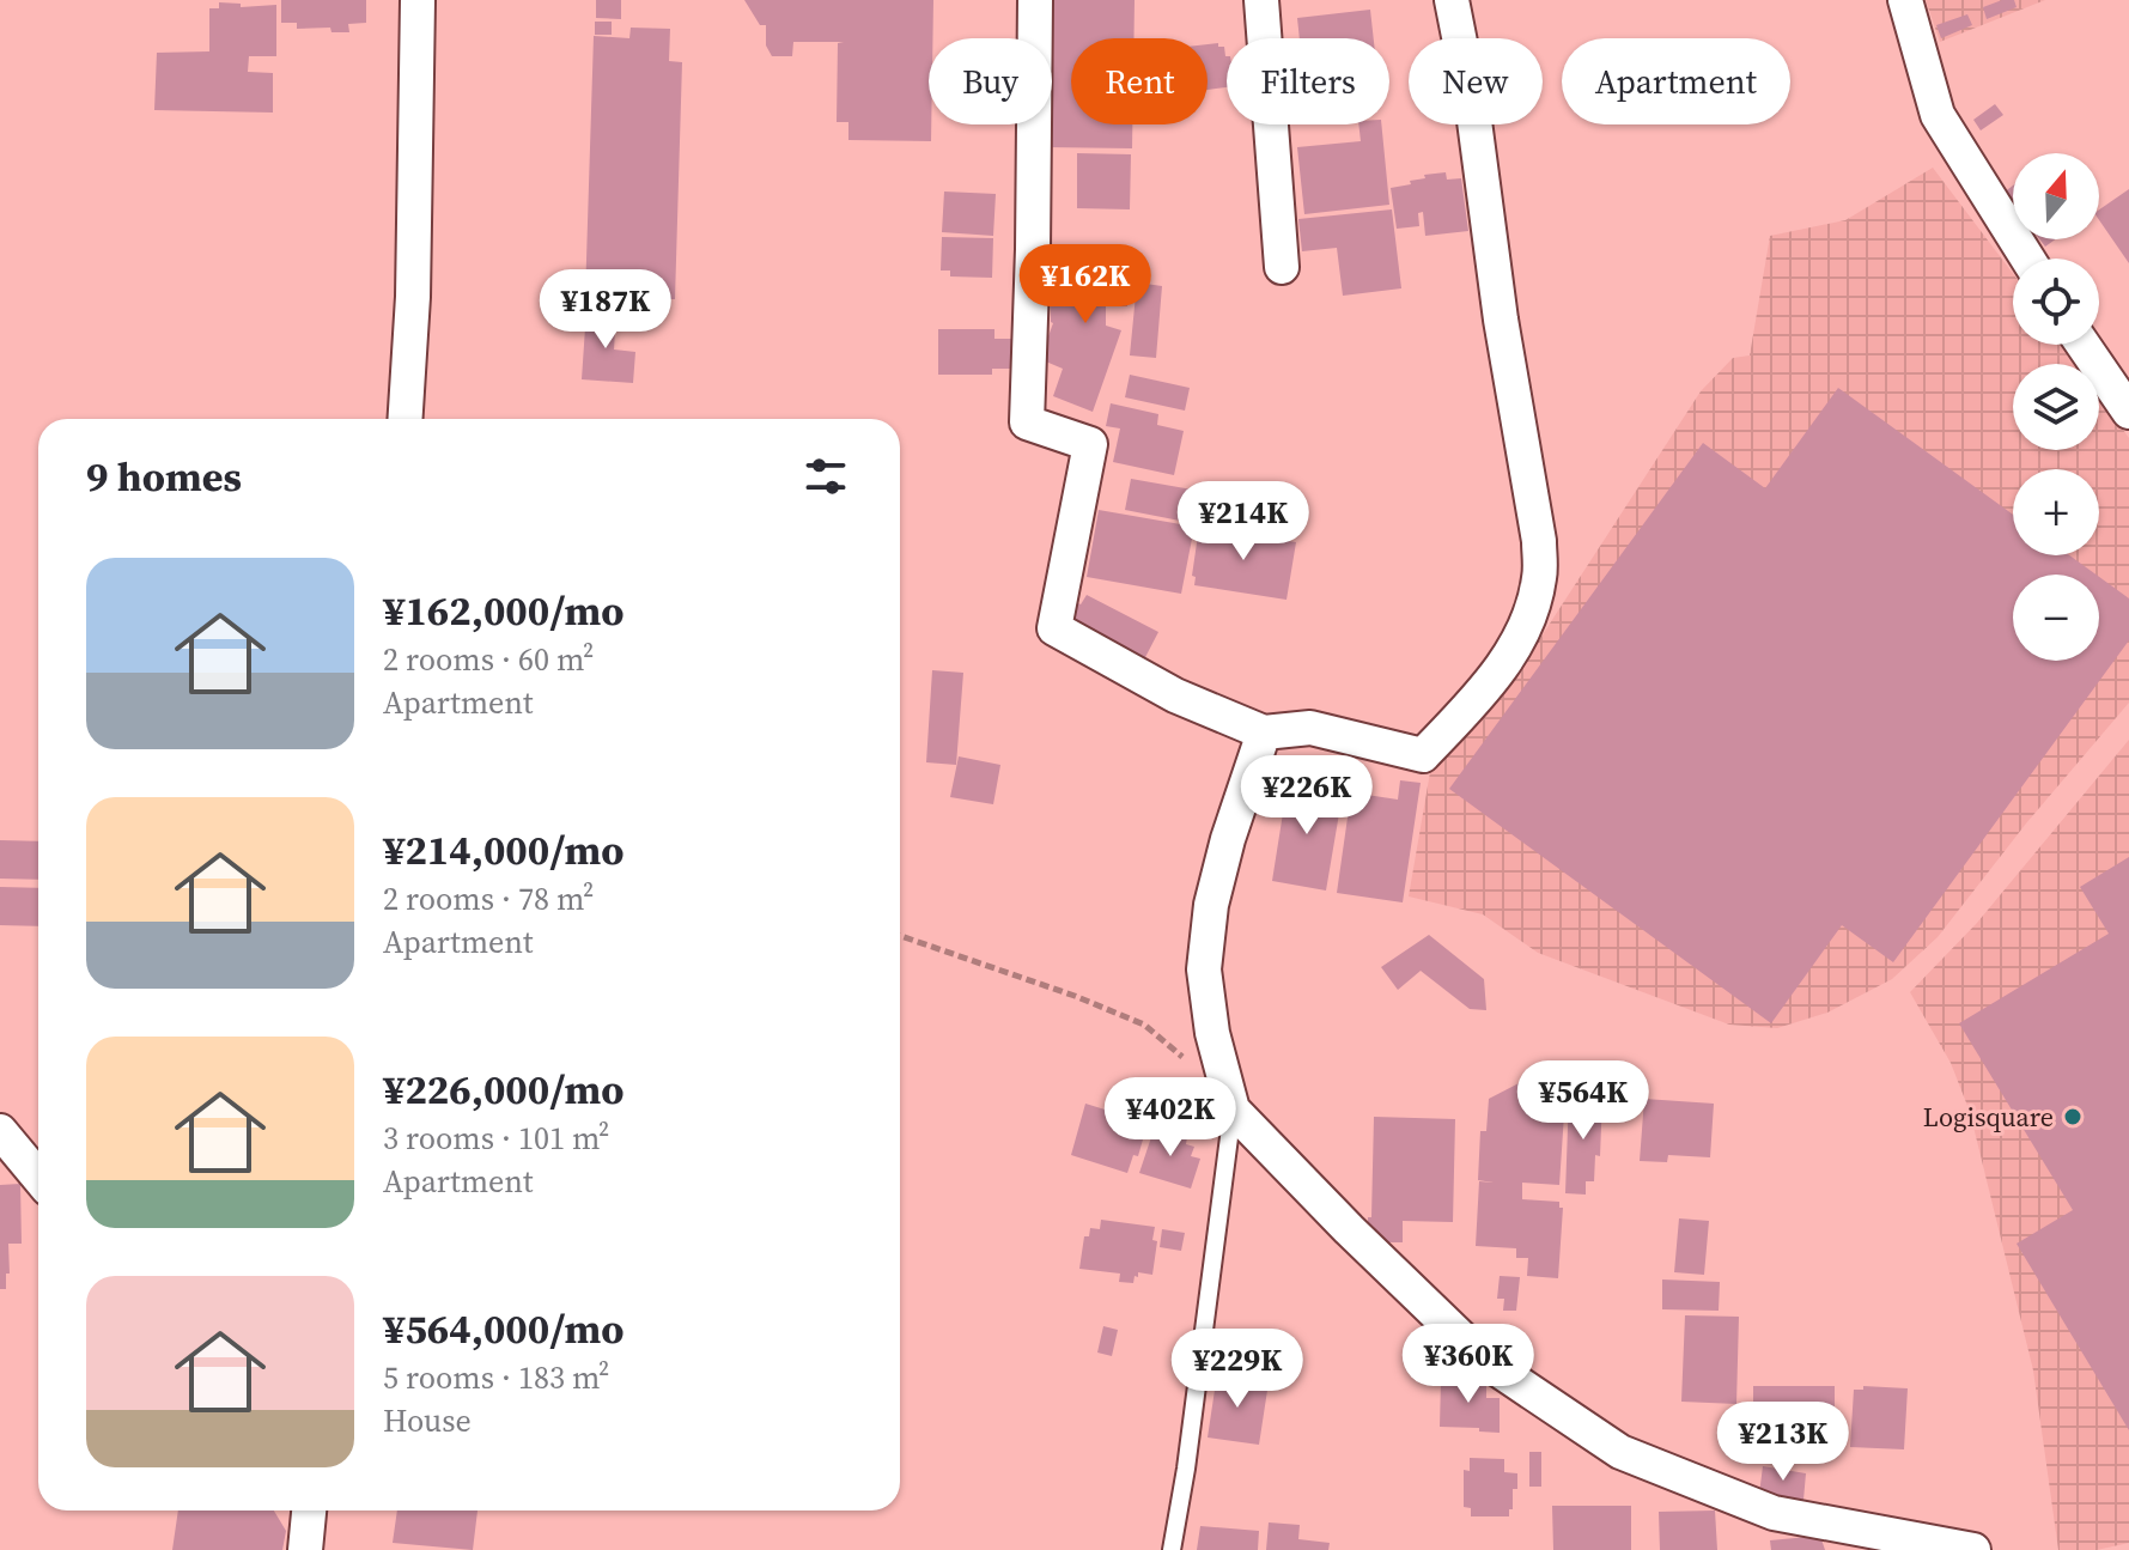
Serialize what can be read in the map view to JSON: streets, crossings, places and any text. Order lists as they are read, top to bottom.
{
  "places": ["Logisquare"],
  "north": "top",
  "page": {
    "chip": [
      "Buy",
      "Rent",
      "Filters",
      "New",
      "Apartment"
    ],
    "map_buttons": ["+", "−"],
    "price": [
      "¥162K",
      "¥187K",
      "¥214K",
      "¥226K",
      "¥564K",
      "¥402K",
      "¥360K",
      "¥229K",
      "¥213K"
    ],
    "heading": "9 homes",
    "list": [
      {
        "name": "¥162,000/mo",
        "note": "2 rooms · 60 m² · Apartment"
      },
      {
        "name": "¥214,000/mo",
        "note": "2 rooms · 78 m² · Apartment"
      },
      {
        "name": "¥226,000/mo",
        "note": "3 rooms · 101 m² · Apartment"
      },
      {
        "name": "¥564,000/mo",
        "note": "5 rooms · 183 m² · House"
      }
    ]
  }
}
